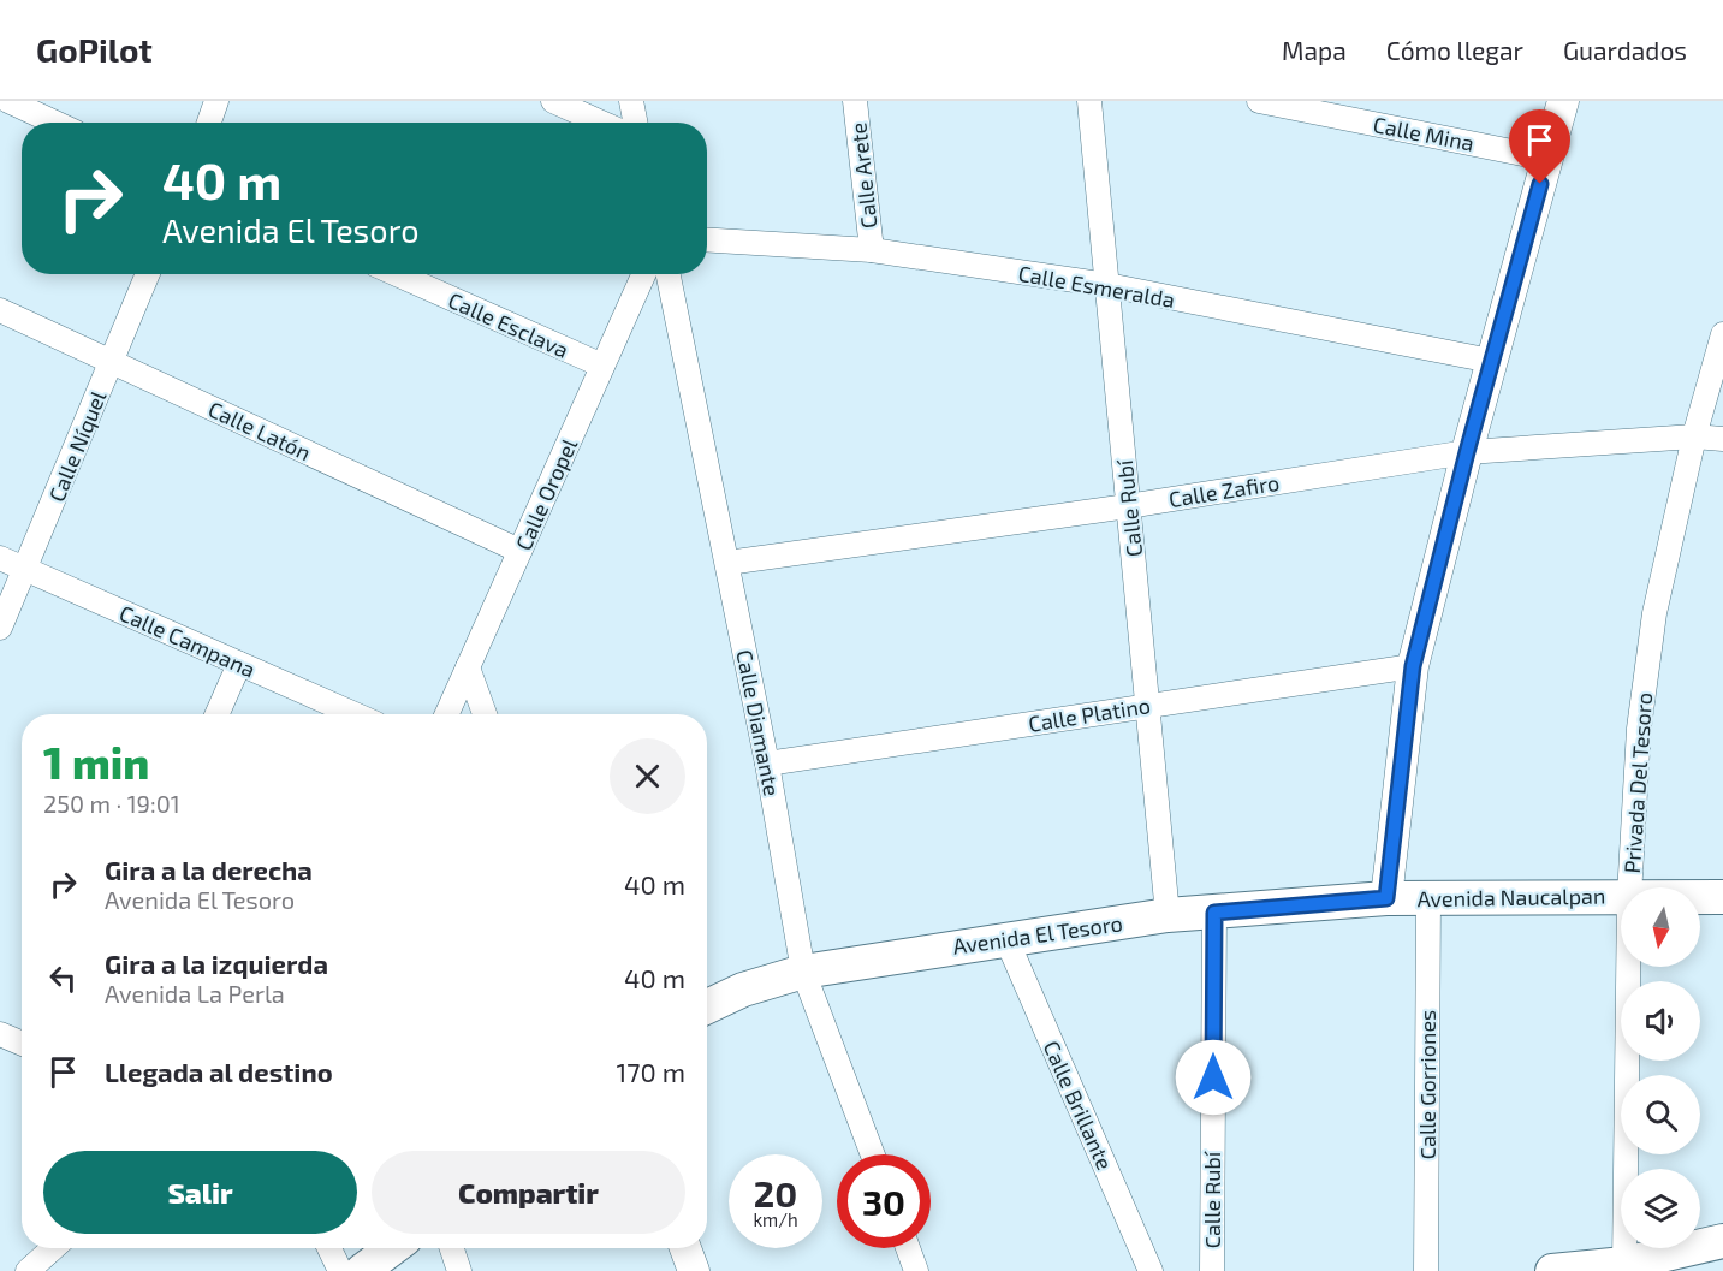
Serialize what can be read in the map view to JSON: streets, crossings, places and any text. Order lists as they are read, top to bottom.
{
  "streets": {
    "main road": ["Avenida Naucalpan", "Avenida El Tesoro"],
    "street": [
      "Calle Mina",
      "Calle Arete",
      "Calle Esmeralda",
      "Calle Esclava",
      "Calle Latón",
      "Calle Níquel",
      "Calle Zafiro",
      "Calle Oropel",
      "Calle Rubí",
      "Calle Campana",
      "Calle Platino",
      "Calle Diamante",
      "Privada Del Tesoro",
      "Calle Gorriones",
      "Calle Brillante"
    ]
  },
  "crossings": [
    ["Calle Arete", "Calle Esmeralda"],
    ["Calle Esmeralda", "Calle Rubí"],
    ["Calle Esclava", "Calle Oropel"],
    ["Calle Latón", "Calle Níquel"],
    ["Calle Latón", "Calle Oropel"],
    ["Calle Níquel", "Calle Campana"],
    ["Calle Zafiro", "Calle Rubí"],
    ["Calle Zafiro", "Calle Diamante"],
    ["Calle Zafiro", "Privada Del Tesoro"],
    ["Calle Rubí", "Calle Platino"],
    ["Calle Rubí", "Avenida El Tesoro"],
    ["Calle Platino", "Calle Diamante"],
    ["Calle Diamante", "Avenida El Tesoro"],
    ["Avenida Naucalpan", "Avenida El Tesoro"],
    ["Avenida Naucalpan", "Calle Gorriones"],
    ["Avenida El Tesoro", "Calle Brillante"]
  ],
  "north": "bottom",
  "page": {
    "header": "GoPilot",
    "nav": ["Mapa", "Cómo llegar", "Guardados"],
    "turn": ["40 m", "Avenida El Tesoro"],
    "heading": ["1 min", "250 m · 19:01"],
    "list": [
      {
        "name": "Gira a la derecha",
        "note": "Avenida El Tesoro",
        "value": "40 m"
      },
      {
        "name": "Gira a la izquierda",
        "note": "Avenida La Perla",
        "value": "40 m"
      },
      {
        "name": "Llegada al destino",
        "value": "170 m"
      }
    ],
    "buttons": ["Salir", "Compartir"],
    "speed": "20 km/h",
    "limit": "30"
  }
}
